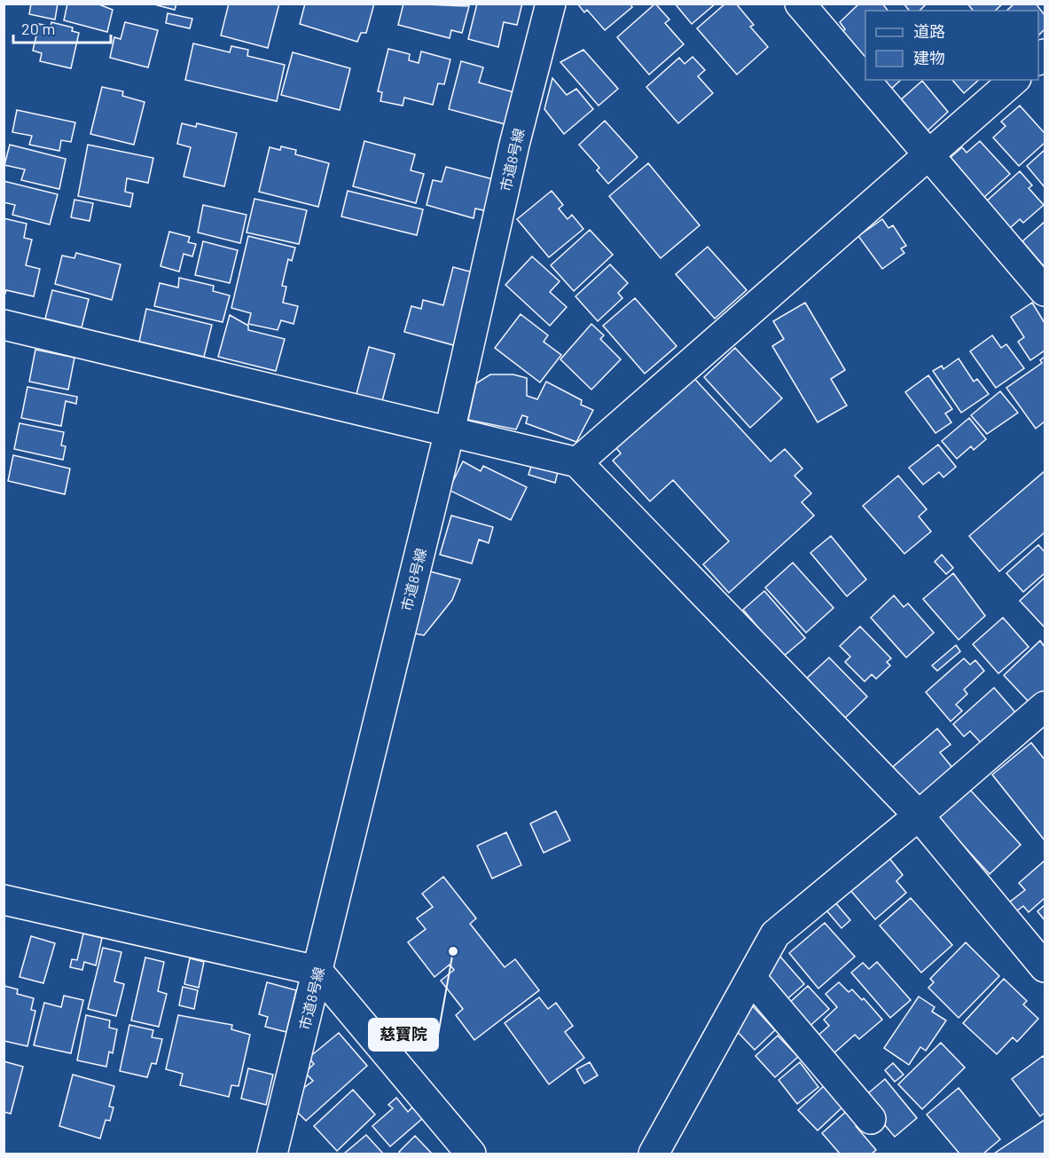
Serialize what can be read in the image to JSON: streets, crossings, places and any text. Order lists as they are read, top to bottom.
{
  "streets": {
    "street": ["市道8号線"]
  },
  "places": ["慈寶院"],
  "legend": ["道路", "建物"],
  "scale_bar": "20 m"
}
